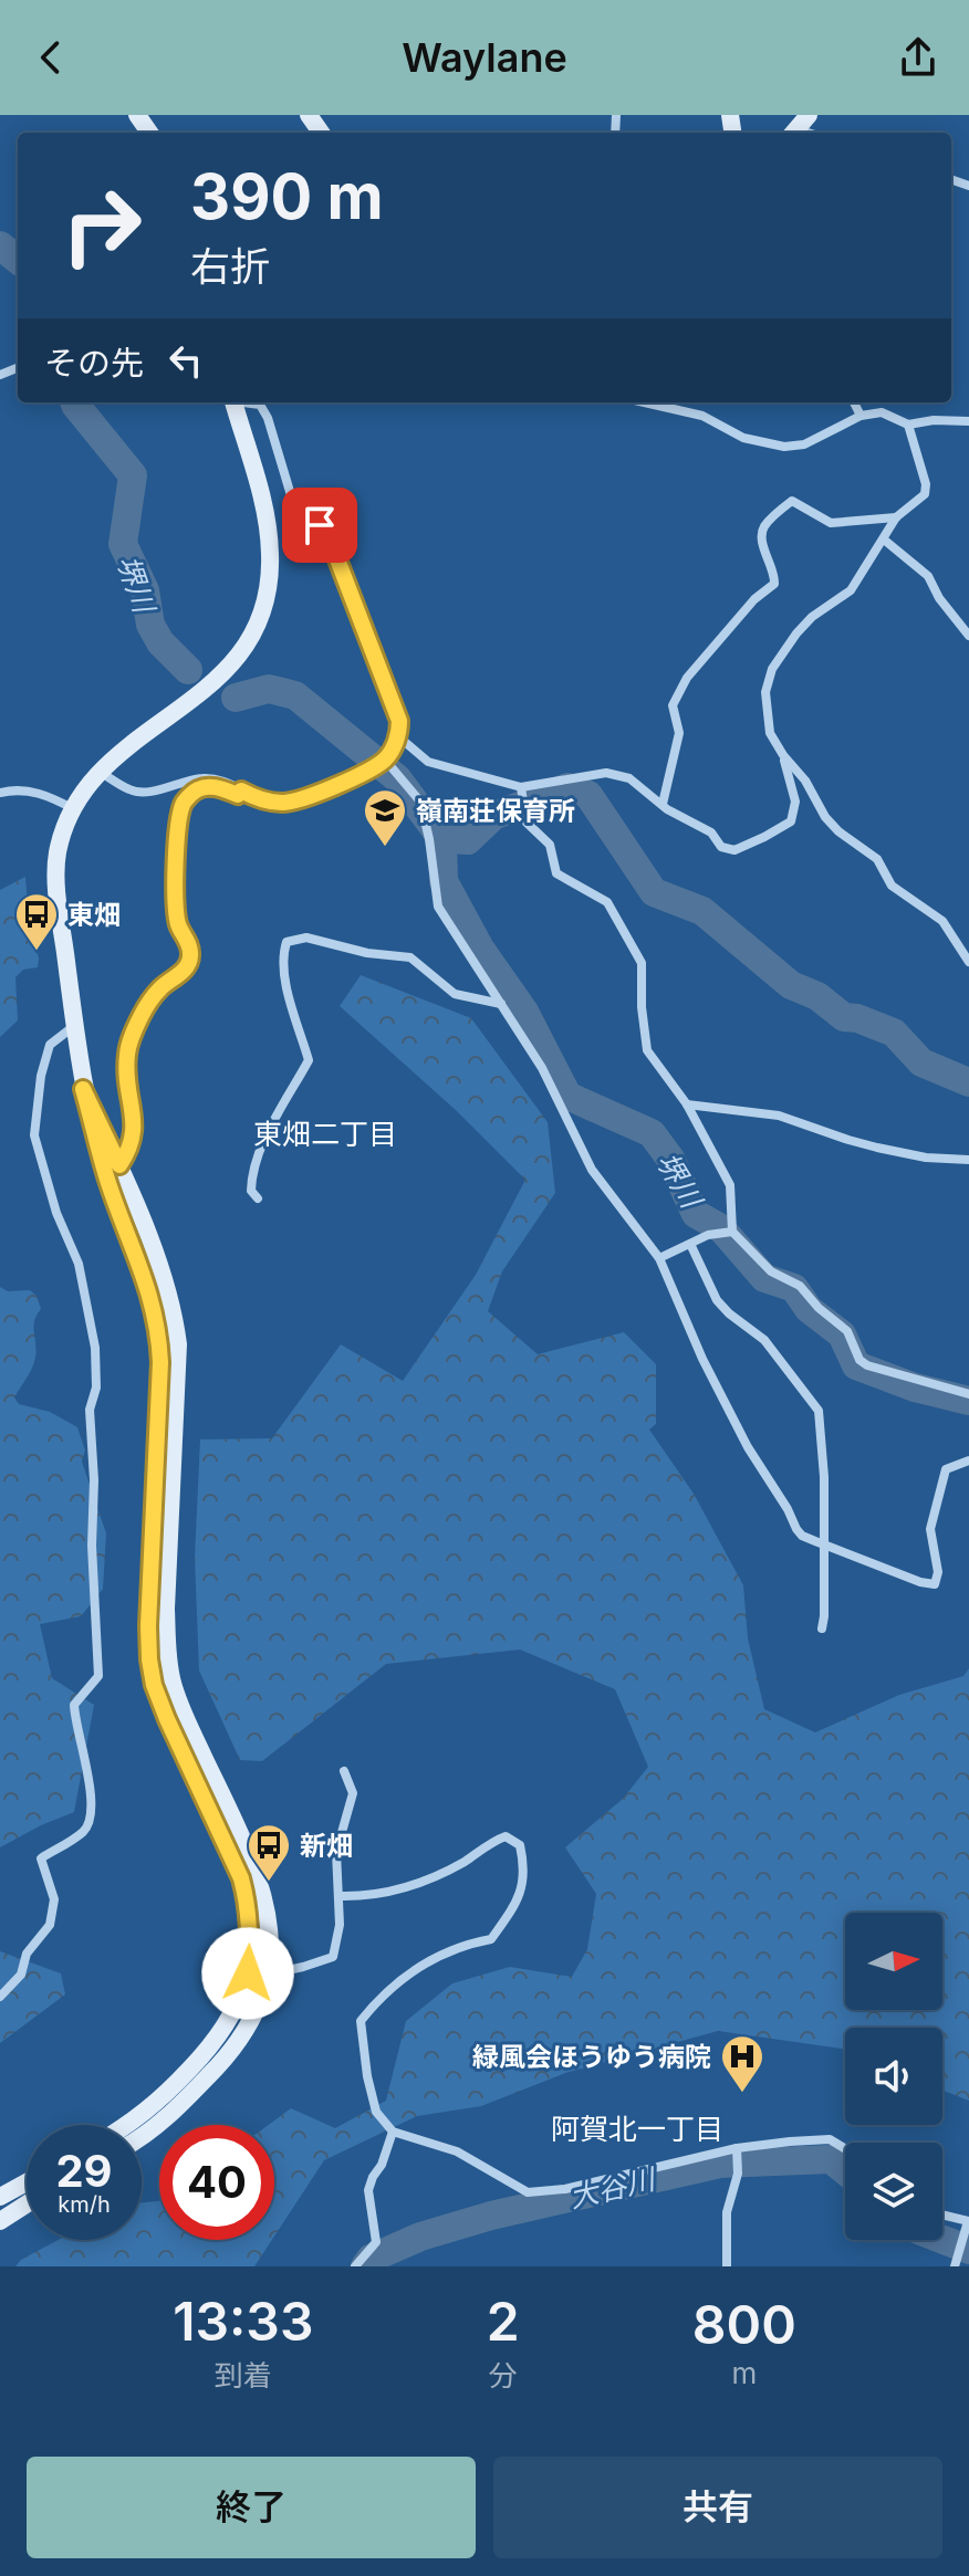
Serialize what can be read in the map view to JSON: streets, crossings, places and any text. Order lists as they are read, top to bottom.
{
  "districts": ["東畑二丁目", "阿賀北一丁目"],
  "water": ["堺川", "大谷川"],
  "places": {
    "school or university": ["嶺南荘保育所"],
    "bus stop": ["東畑", "新畑"],
    "hospital": ["緑風会ほうゆう病院"]
  },
  "north": "right",
  "page": {
    "header": "Waylane",
    "turn": ["390 m", "右折"],
    "then": "その先",
    "speed": "29 km/h",
    "limit": "40",
    "eta": [
      "13:33",
      "到着",
      "2",
      "分",
      "800",
      "m"
    ],
    "buttons": ["終了", "共有"]
  }
}
